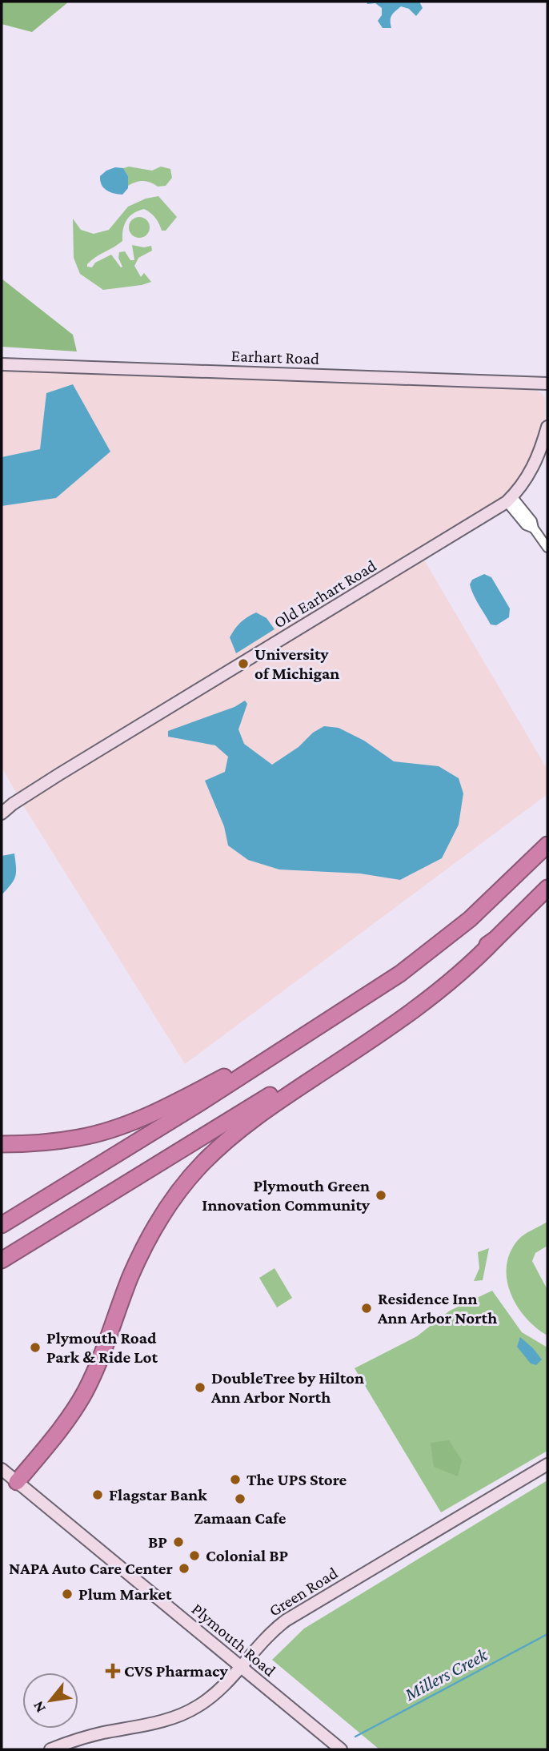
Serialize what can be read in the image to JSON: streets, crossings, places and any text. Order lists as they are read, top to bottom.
{
  "streets": {
    "street": [
      "Earhart Road",
      "Old Earhart Road",
      "Green Road",
      "Plymouth Road"
    ]
  },
  "crossings": [
    ["Green Road", "Plymouth Road"]
  ],
  "water": ["Millers Creek"],
  "places": {
    "other": [
      "University of Michigan",
      "Plymouth Green Innovation Community",
      "Residence Inn Ann Arbor North",
      "Plymouth Road Park & Ride Lot",
      "DoubleTree by Hilton Ann Arbor North",
      "The UPS Store",
      "Flagstar Bank",
      "Zamaan Cafe",
      "BP",
      "Colonial BP",
      "NAPA Auto Care Center",
      "Plum Market"
    ],
    "health": ["CVS Pharmacy"]
  },
  "north": "bottom left"
}
